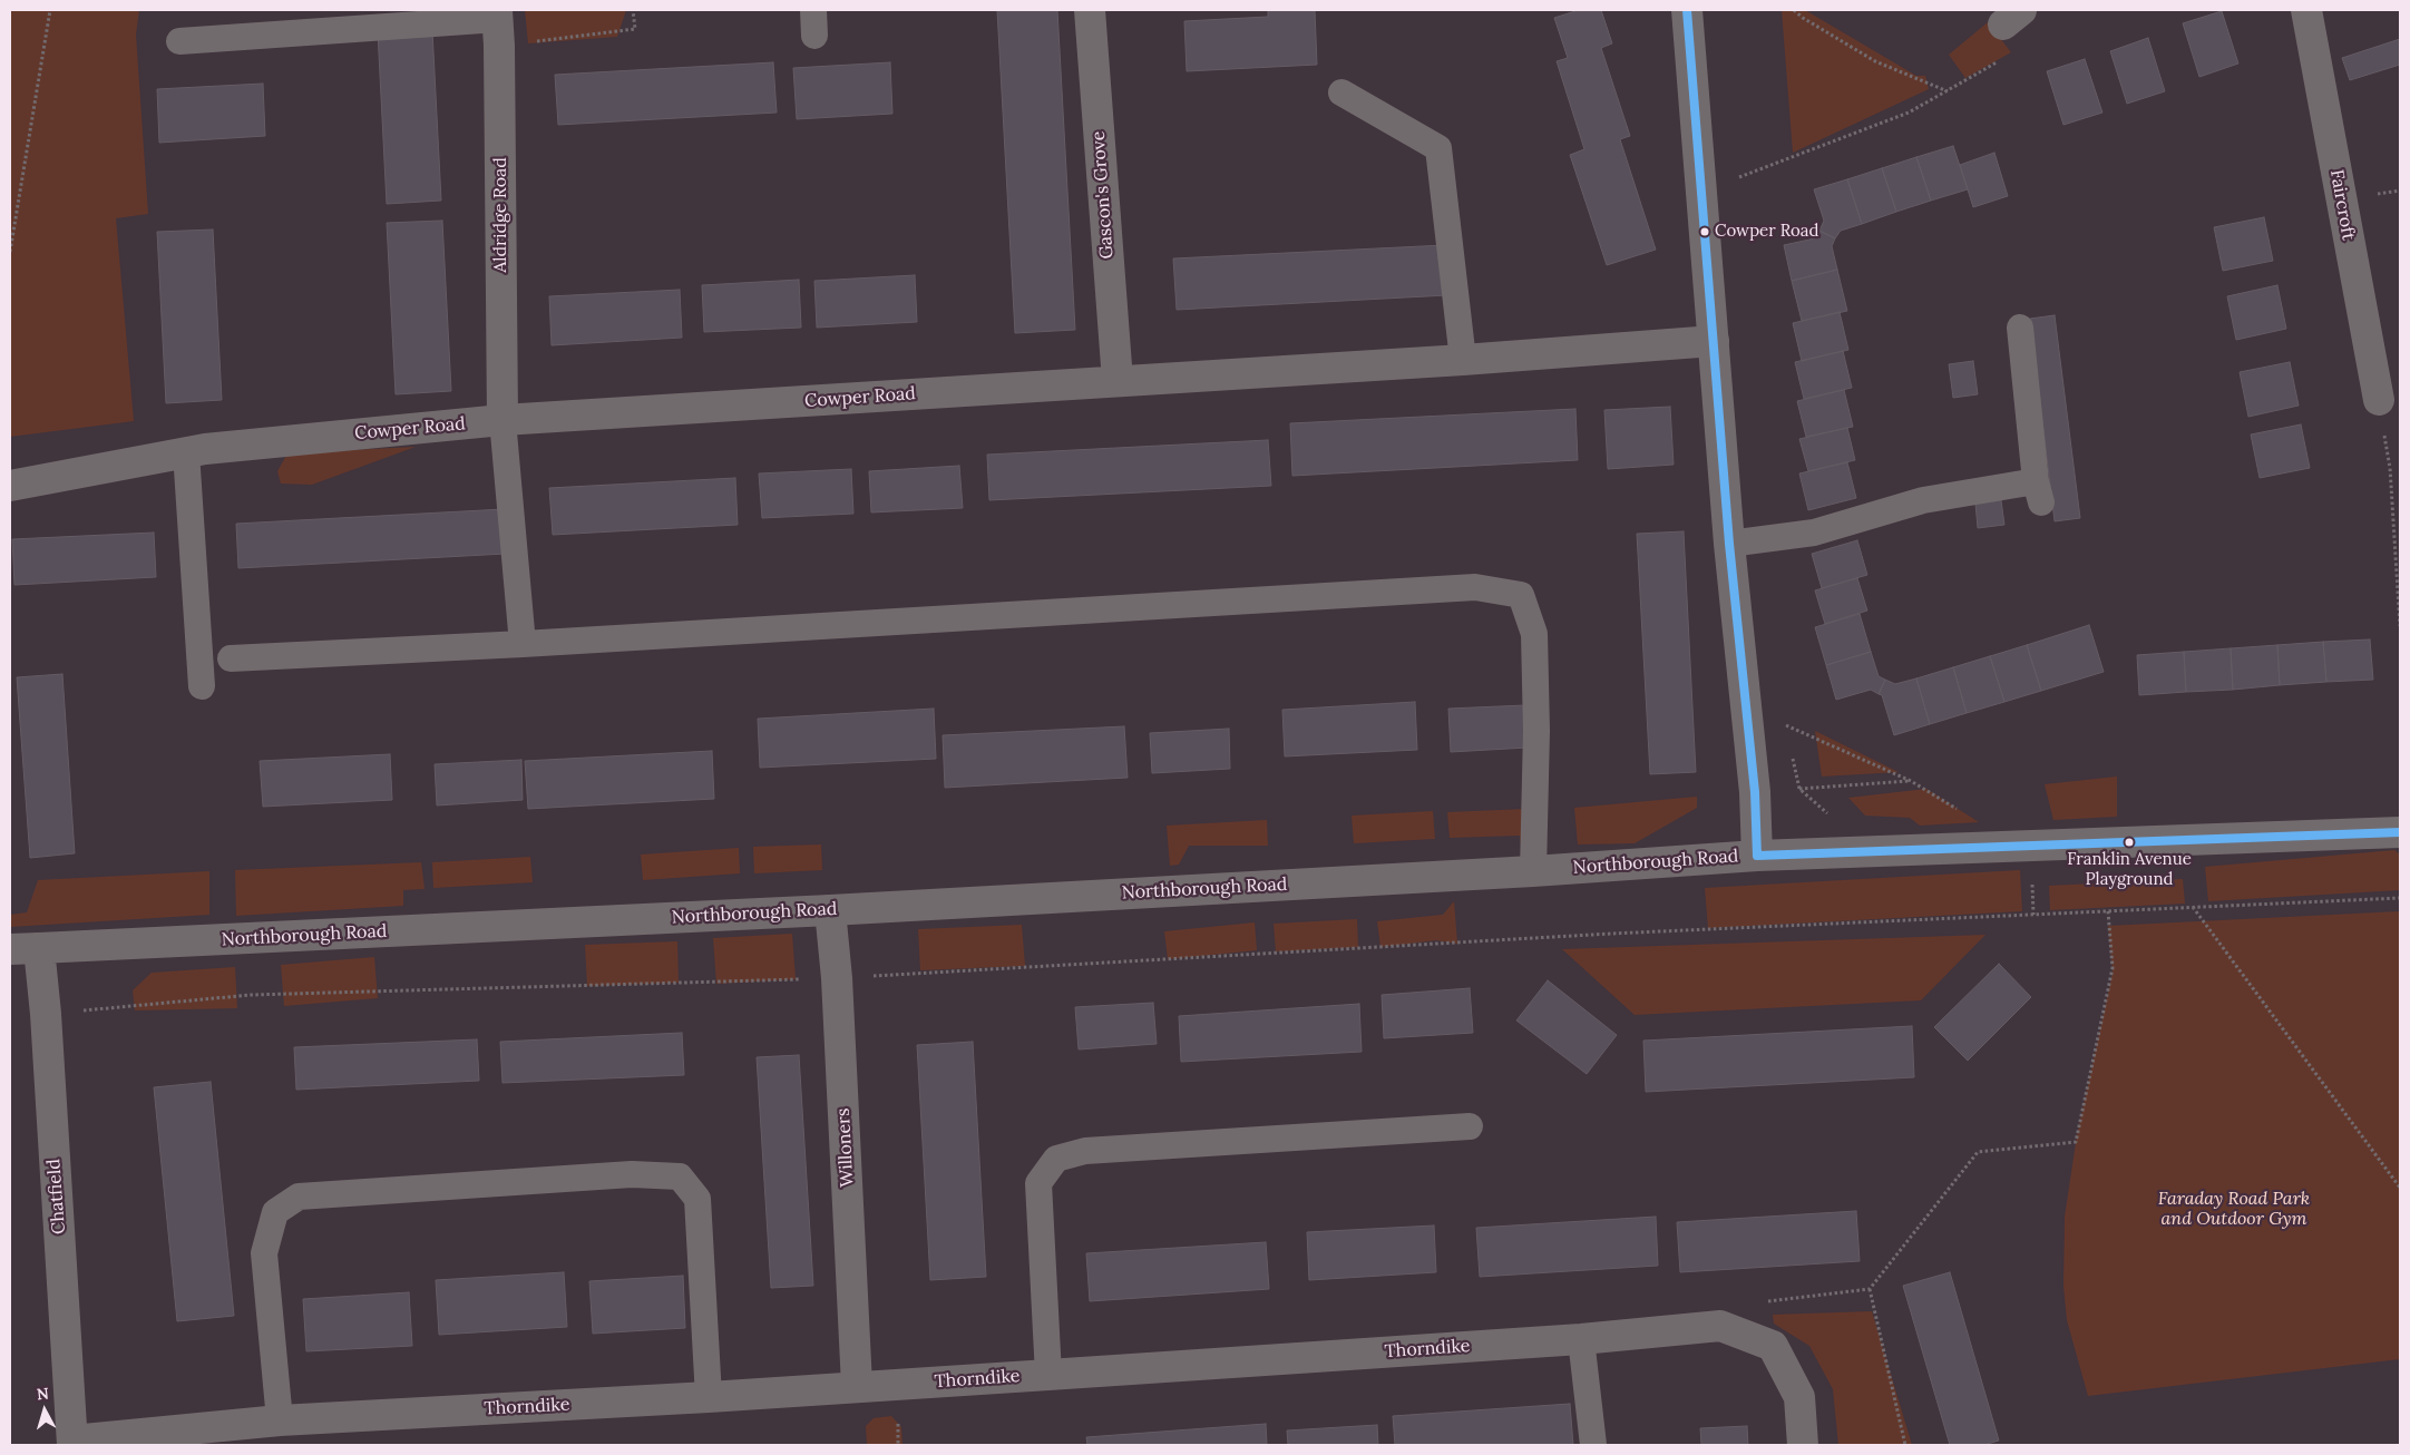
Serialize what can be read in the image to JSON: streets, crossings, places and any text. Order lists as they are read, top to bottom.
{
  "streets": {
    "street": [
      "Gascon's Grove",
      "Faircroft",
      "Aldridge Road",
      "Cowper Road",
      "Northborough Road",
      "Willoners",
      "Chatfield",
      "Thorndike"
    ]
  },
  "crossings": [
    ["Gascon's Grove", "Cowper Road"],
    ["Aldridge Road", "Cowper Road"],
    ["Northborough Road", "Willoners"],
    ["Northborough Road", "Chatfield"],
    ["Willoners", "Thorndike"],
    ["Chatfield", "Thorndike"]
  ],
  "parks": ["Faraday Road Park and Outdoor Gym"],
  "places": ["Cowper Road", "Franklin Avenue Playground"],
  "north": "top"
}
